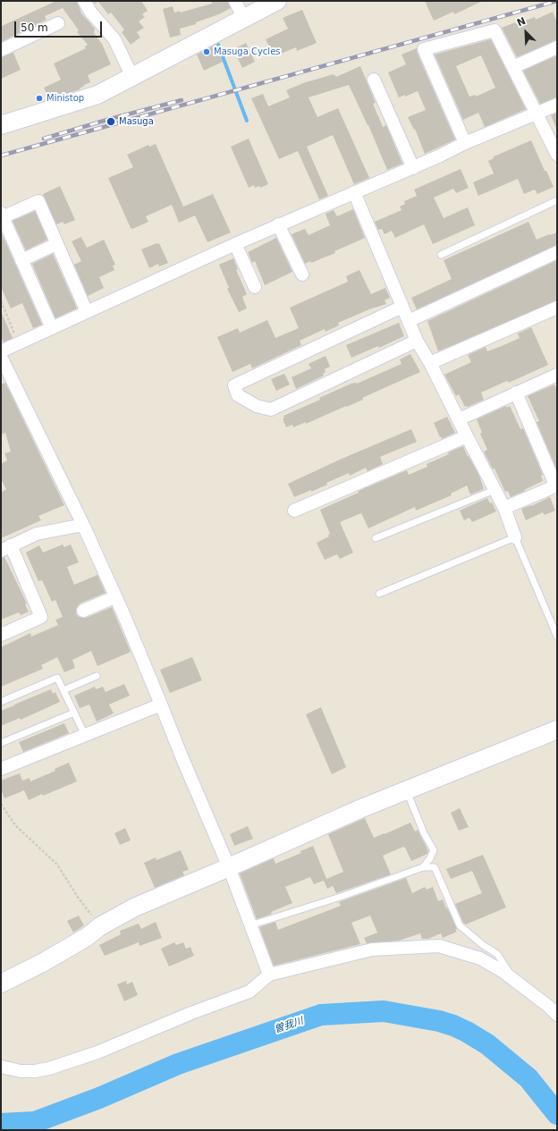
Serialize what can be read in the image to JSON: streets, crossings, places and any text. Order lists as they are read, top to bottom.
{
  "water": ["曽我川"],
  "places": ["Masuga Cycles", "Ministop", "Masuga"],
  "scale_bar": "50 m",
  "north": "top left"
}
